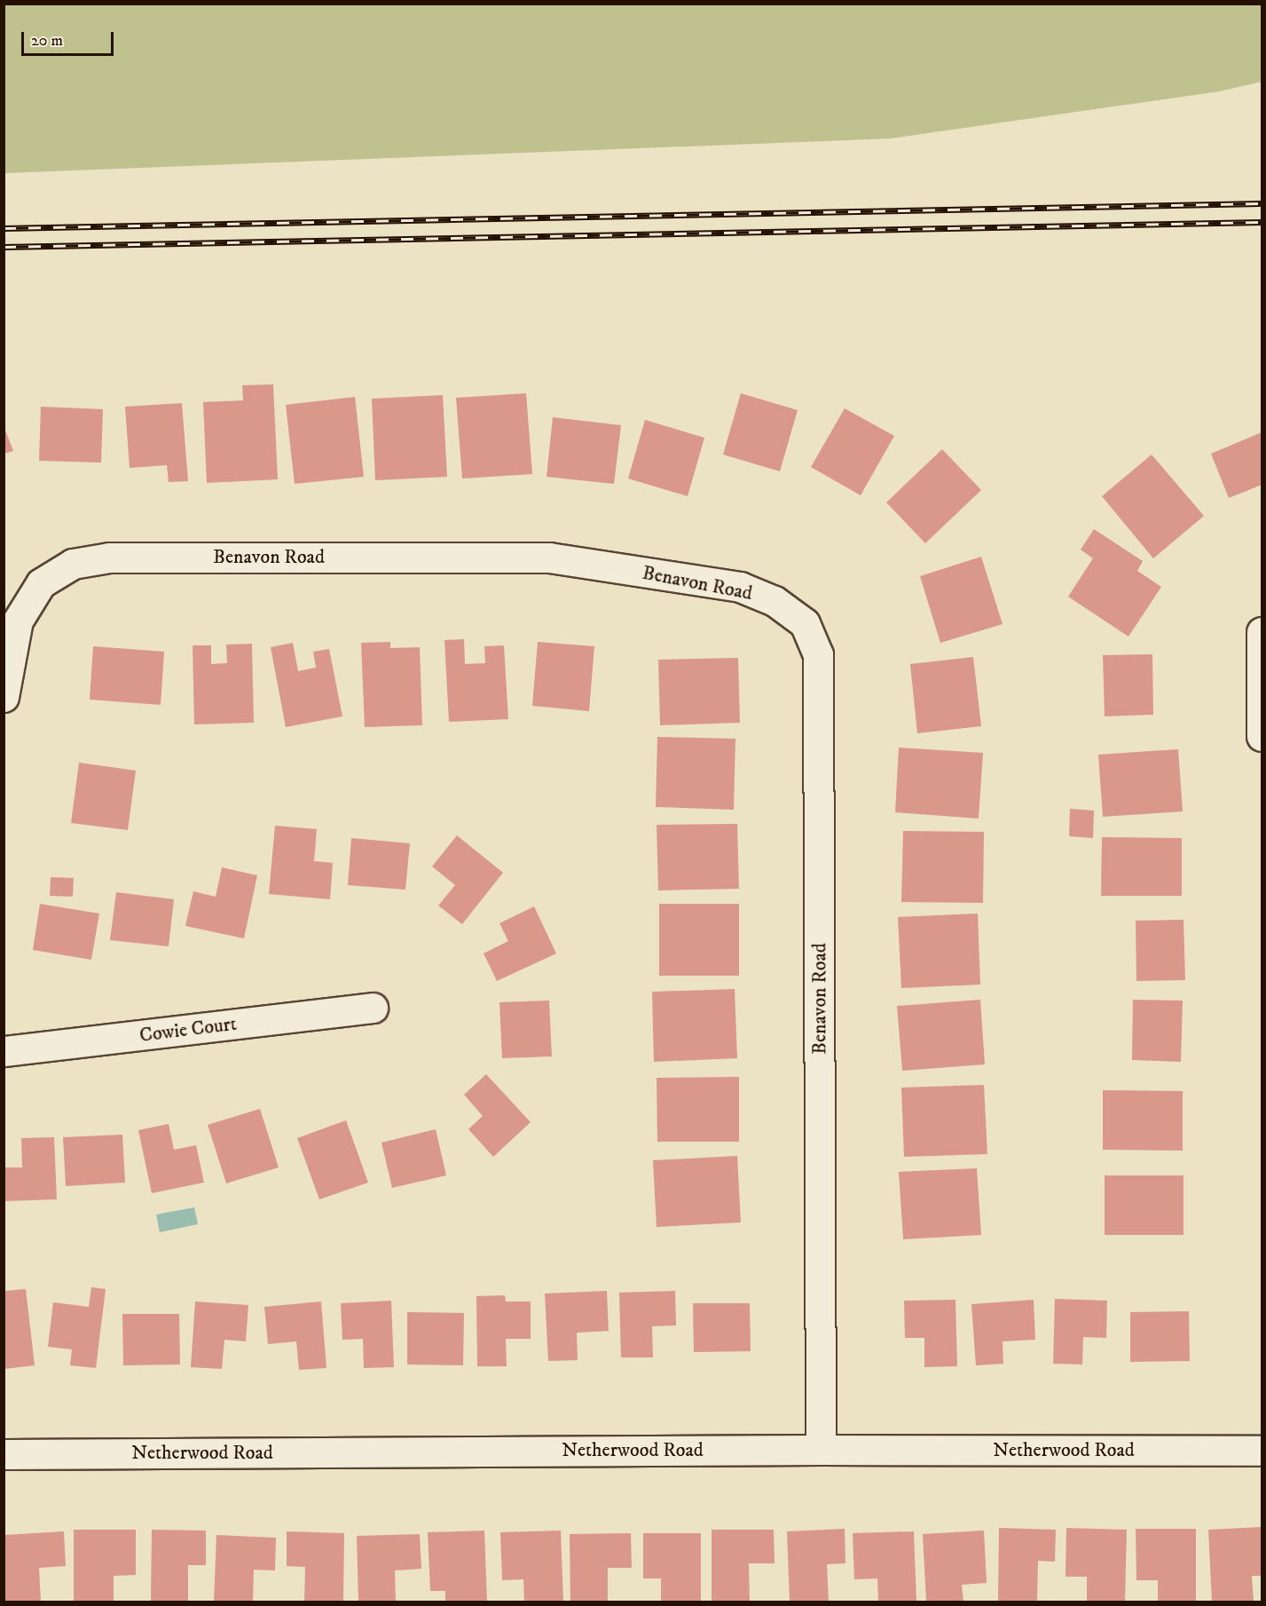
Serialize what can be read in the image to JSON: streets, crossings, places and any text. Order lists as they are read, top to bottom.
{
  "streets": {
    "street": ["Benavon Road", "Cowie Court", "Netherwood Road"]
  },
  "crossings": [
    ["Benavon Road", "Netherwood Road"]
  ],
  "scale_bar": "20 m"
}
